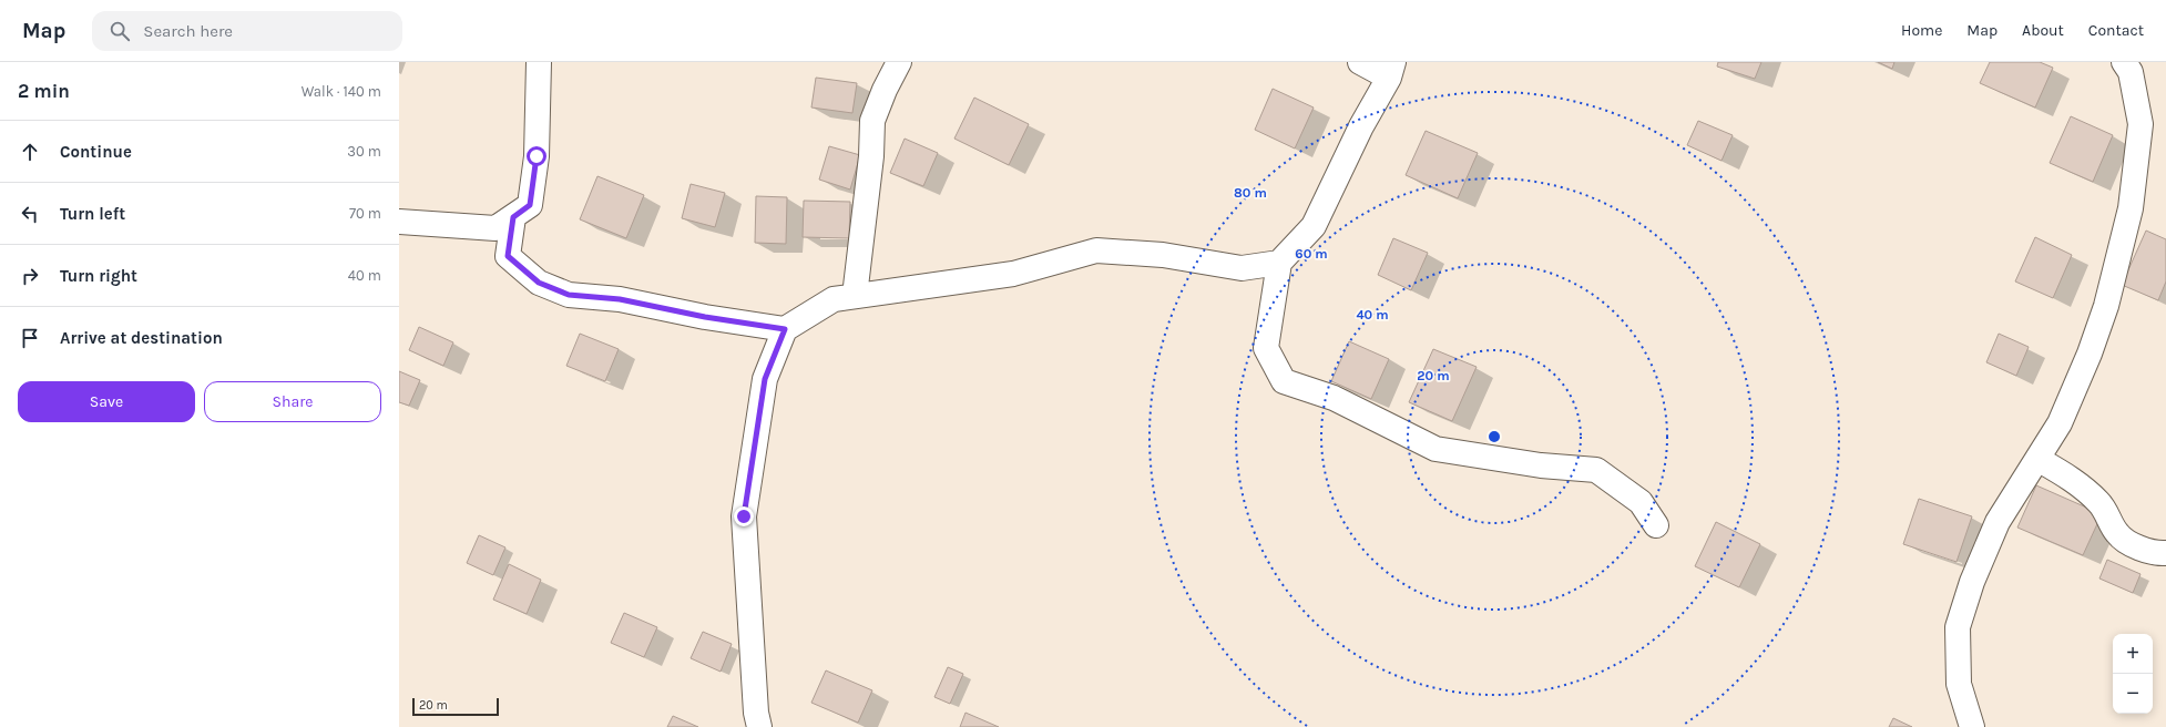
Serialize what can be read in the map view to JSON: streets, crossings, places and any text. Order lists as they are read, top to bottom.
{
  "scale_bar": "20 m",
  "page": {
    "header": "Map",
    "search": "Search here",
    "nav": [
      "Home",
      "Map",
      "About",
      "Contact"
    ],
    "heading": ["2 min", "Walk · 140 m"],
    "list": [
      ["Continue", "30 m"],
      ["Turn left", "70 m"],
      ["Turn right", "40 m"],
      "Arrive at destination"
    ],
    "buttons": ["Save", "Share"],
    "map_buttons": ["+", "−"],
    "scale": "20 m"
  },
  "rings": [
    "80 m",
    "60 m",
    "40 m",
    "20 m"
  ]
}
